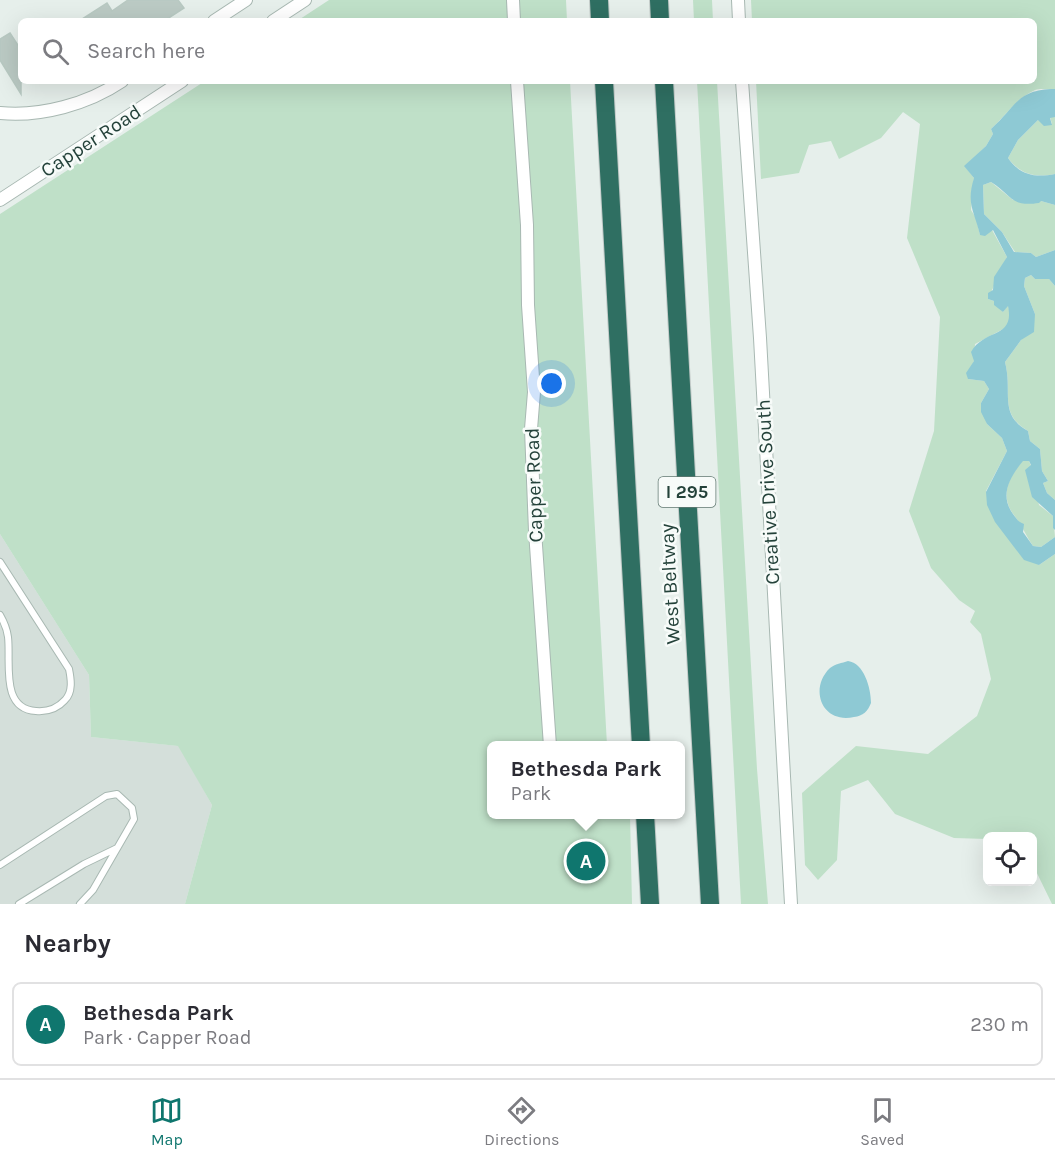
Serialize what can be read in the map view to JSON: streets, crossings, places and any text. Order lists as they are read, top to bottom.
{
  "streets": {
    "highway": ["I 295", "West Beltway"],
    "street": ["Capper Road", "Creative Drive South"]
  },
  "page": {
    "search": "Search here",
    "popup": ["Bethesda Park", "Park"],
    "pins": "A",
    "heading": "Nearby",
    "list": [
      {
        "mark": "A",
        "name": "Bethesda Park",
        "note": "Park · Capper Road",
        "value": "230 m"
      }
    ],
    "nav": ["Map", "Directions", "Saved"]
  }
}
